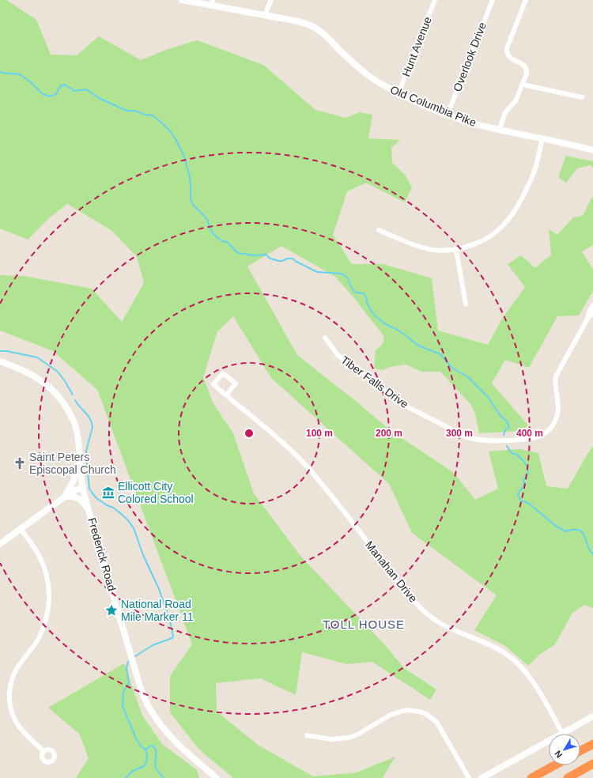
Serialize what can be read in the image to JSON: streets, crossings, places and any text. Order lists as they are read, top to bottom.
{
  "streets": {
    "street": [
      "Hunt Avenue",
      "Overlook Drive",
      "Old Columbia Pike",
      "Tiber Falls Drive",
      "Frederick Road",
      "Manahan Drive"
    ]
  },
  "crossings": [
    ["Hunt Avenue", "Old Columbia Pike"],
    ["Overlook Drive", "Old Columbia Pike"]
  ],
  "districts": ["TOLL HOUSE"],
  "places": {
    "church": ["Saint Peters Episcopal Church"],
    "museum": ["Ellicott City Colored School"],
    "place": ["National Road Mile Marker 11"]
  },
  "north": "bottom left",
  "rings": [
    "100 m",
    "200 m",
    "300 m",
    "400 m"
  ]
}
